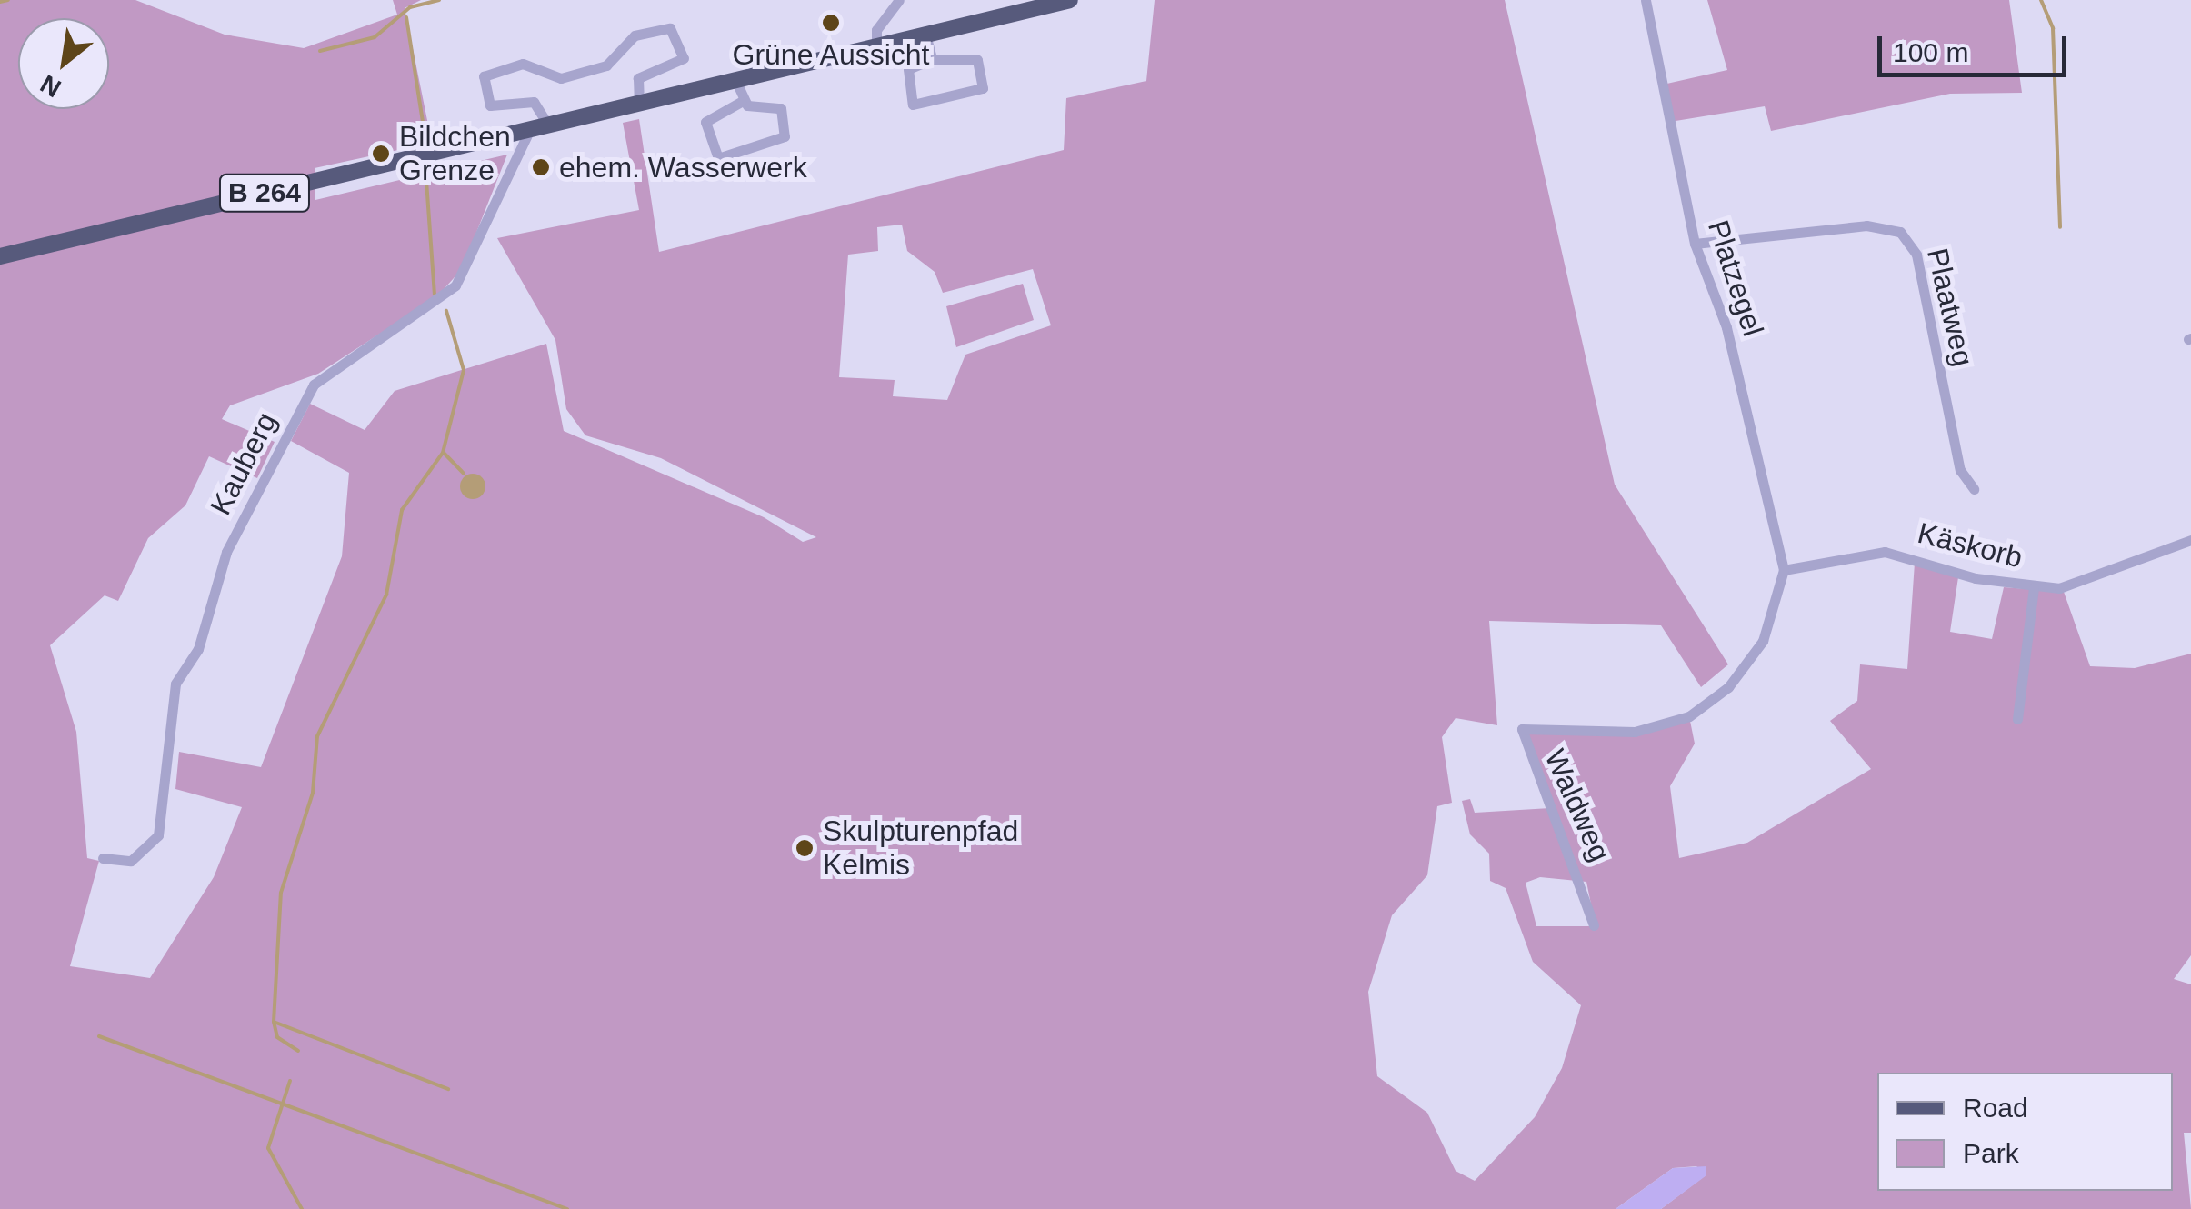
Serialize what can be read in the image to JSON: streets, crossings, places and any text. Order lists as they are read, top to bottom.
{
  "streets": {
    "main road": ["B 264"],
    "street": [
      "Platzegel",
      "Plaatweg",
      "Kauberg",
      "Käskorb",
      "Waldweg"
    ]
  },
  "crossings": [
    ["B 264", "Kauberg"],
    ["Platzegel", "Plaatweg"],
    ["Platzegel", "Käskorb"],
    ["Platzegel", "Waldweg"],
    ["Käskorb", "Waldweg"]
  ],
  "places": [
    "Grüne Aussicht",
    "Bildchen Grenze",
    "ehem. Wasserwerk",
    "Skulpturenpfad Kelmis"
  ],
  "legend": ["Road", "Park"],
  "scale_bar": "100 m",
  "north": "bottom left"
}
